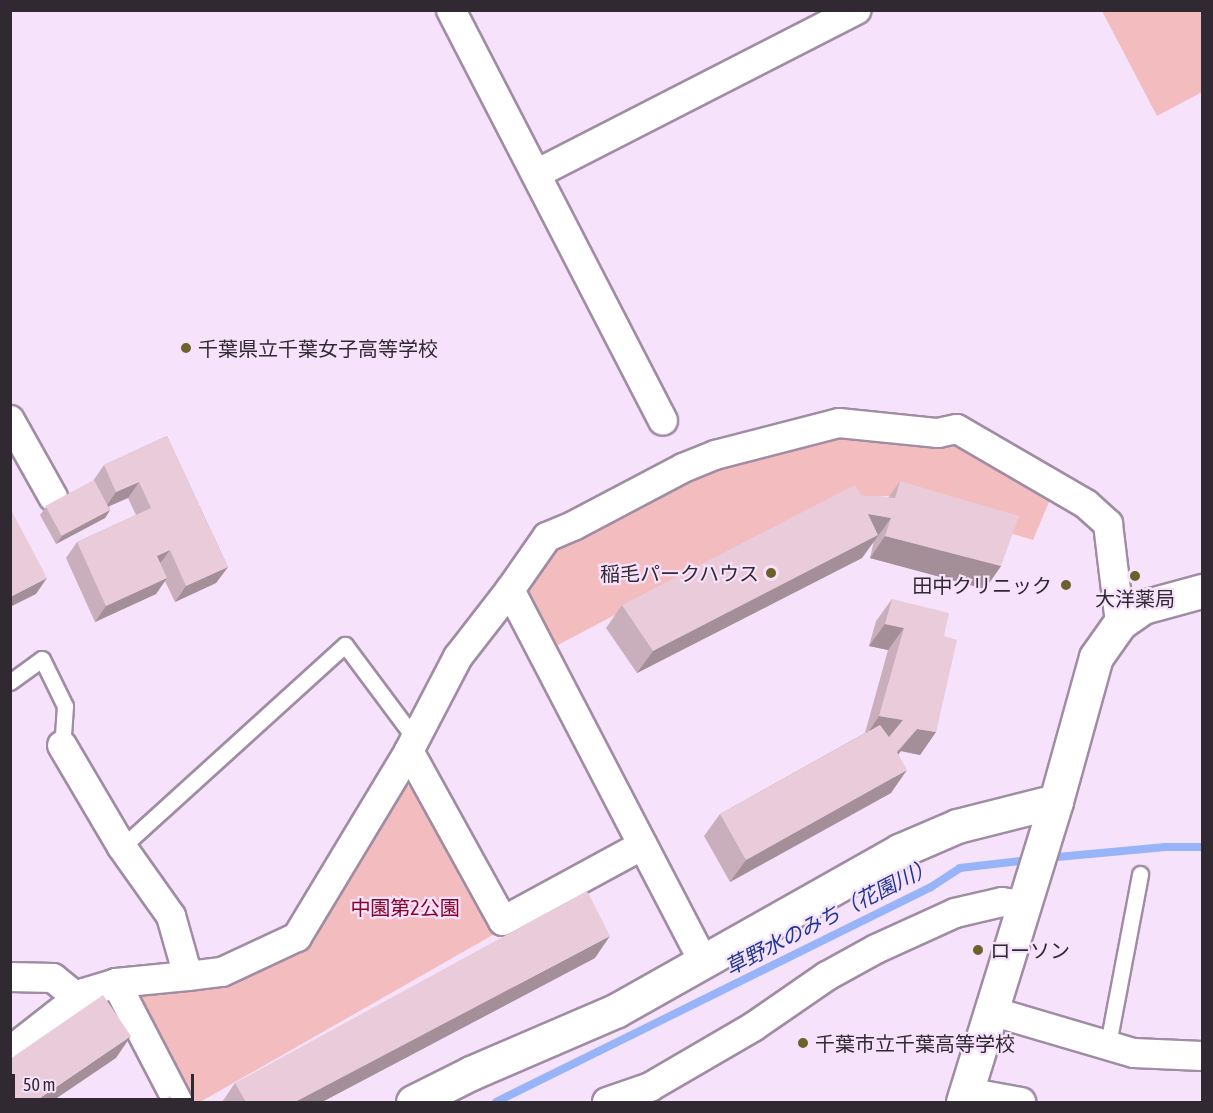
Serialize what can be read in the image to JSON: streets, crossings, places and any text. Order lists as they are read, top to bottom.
{
  "water": ["草野水のみち（花園川）"],
  "parks": ["中園第2公園"],
  "places": [
    "千葉県立千葉女子高等学校",
    "稲毛パークハウス",
    "大洋薬局",
    "田中クリニック",
    "ローソン",
    "千葉市立千葉高等学校"
  ],
  "scale_bar": "50 m"
}
